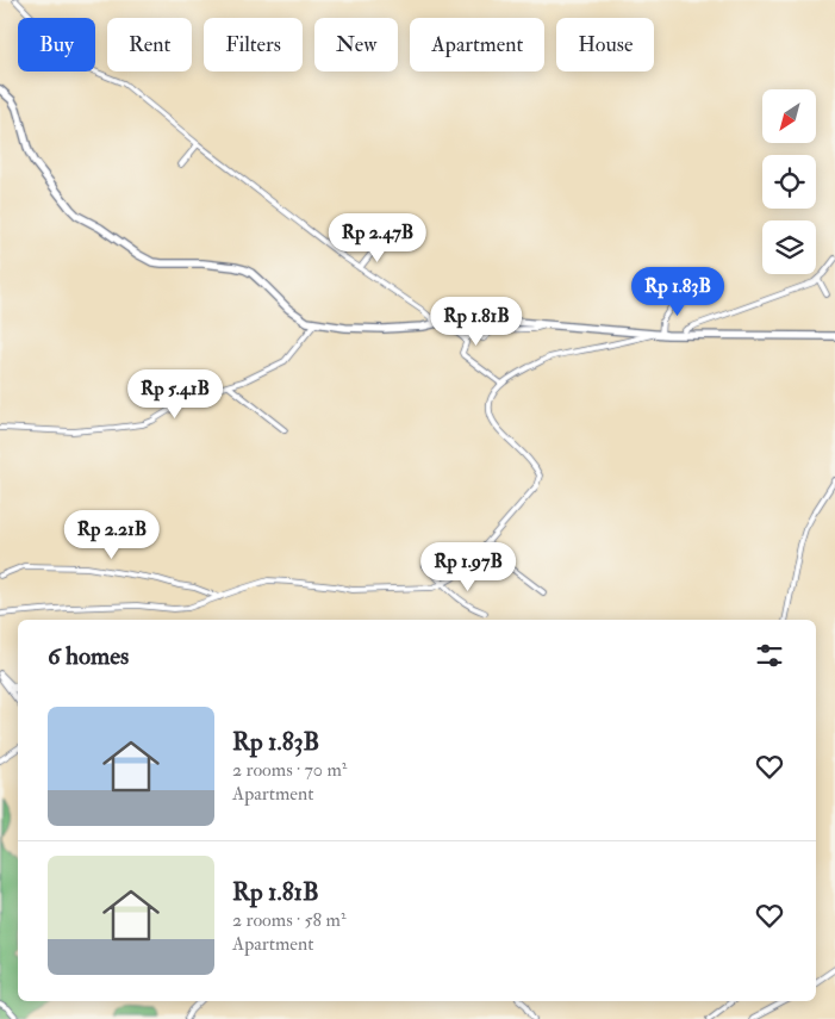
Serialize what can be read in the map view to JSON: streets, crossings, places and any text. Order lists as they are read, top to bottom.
{
  "north": "bottom left",
  "page": {
    "chip": [
      "Buy",
      "Rent",
      "Filters",
      "New",
      "Apartment",
      "House"
    ],
    "price": [
      "Rp 2.47B",
      "Rp 1.83B",
      "Rp 1.81B",
      "Rp 5.41B",
      "Rp 2.21B",
      "Rp 1.97B"
    ],
    "heading": "6 homes",
    "list": [
      {
        "name": "Rp 1.83B",
        "note": "2 rooms · 70 m² · Apartment"
      },
      {
        "name": "Rp 1.81B",
        "note": "2 rooms · 58 m² · Apartment"
      }
    ]
  }
}
